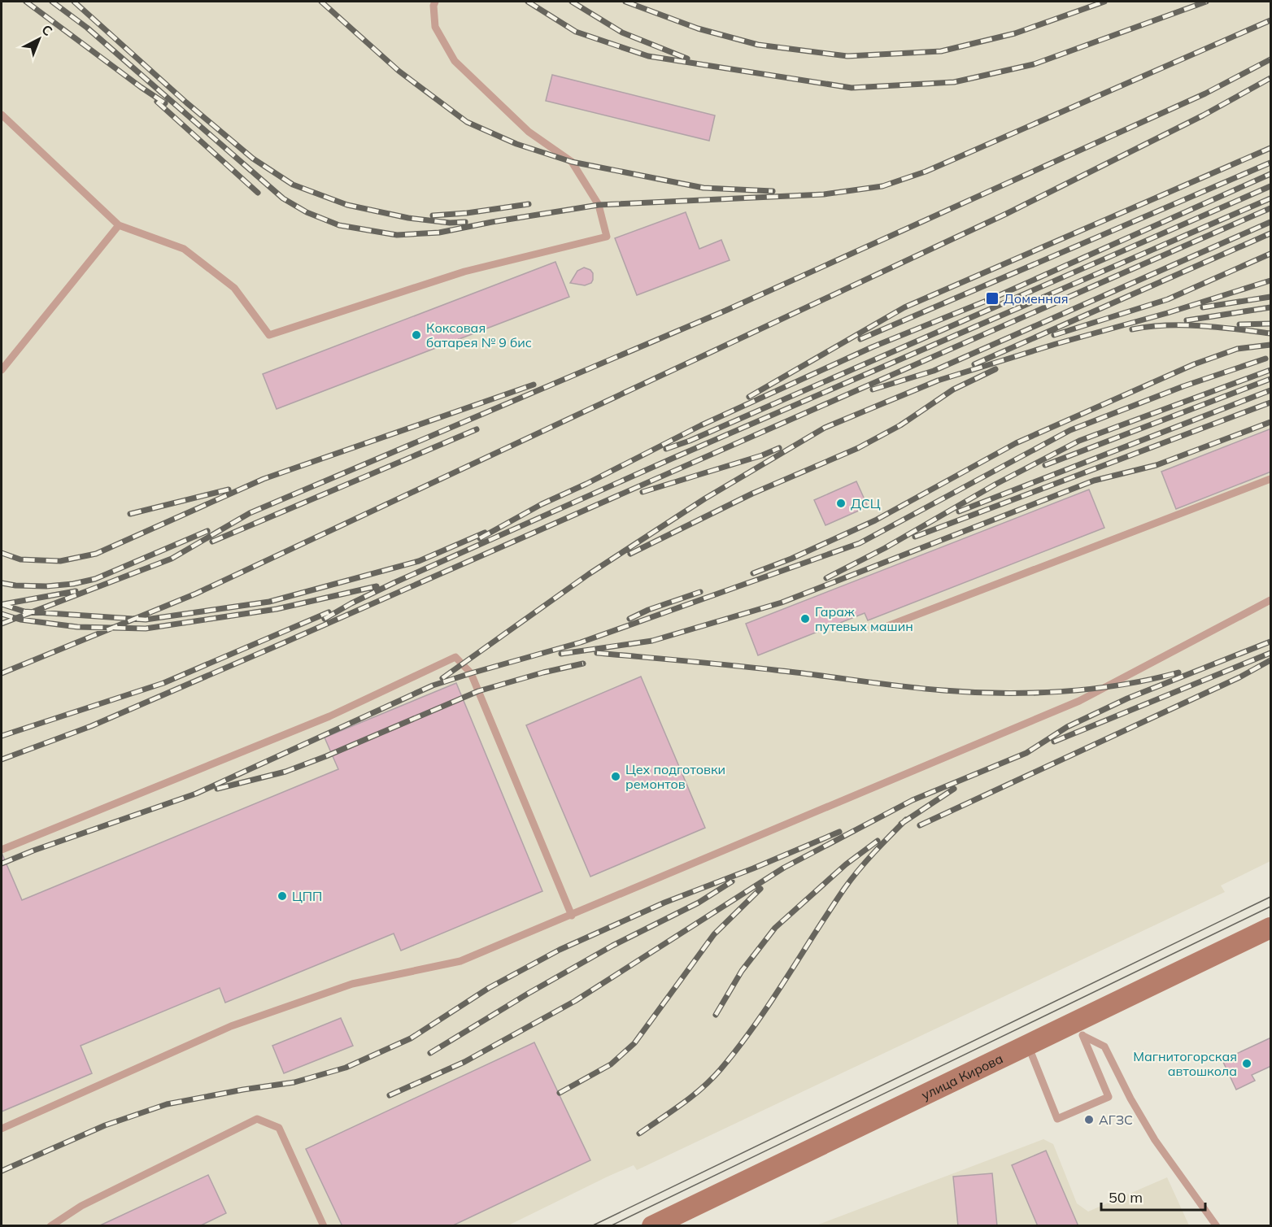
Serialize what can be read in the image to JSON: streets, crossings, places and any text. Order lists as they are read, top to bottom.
{
  "streets": {
    "main road": ["улица Кирова"]
  },
  "places": {
    "transit": ["Доменная"],
    "other": [
      "Коксовая батарея № 9 бис",
      "ДСЦ",
      "Гараж путевых машин",
      "Цех подготовки ремонтов",
      "ЦПП",
      "Магнитогорская автошкола",
      "АГЗС"
    ]
  },
  "scale_bar": "50 m",
  "north": "top right"
}
